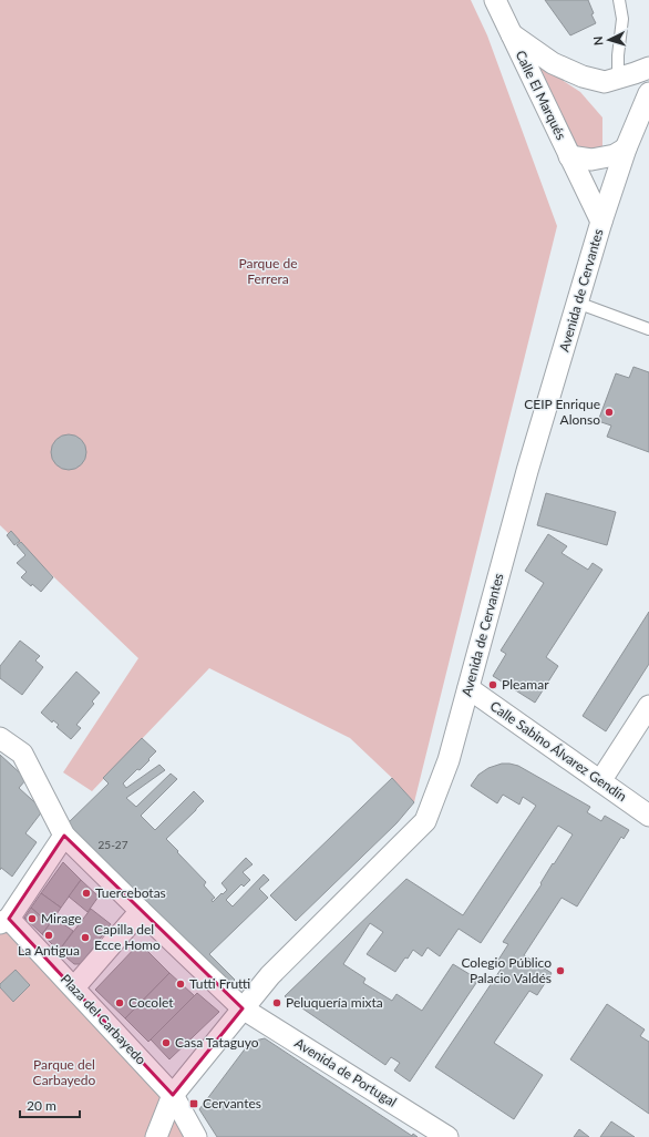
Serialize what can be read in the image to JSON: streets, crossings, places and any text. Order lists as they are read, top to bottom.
{
  "streets": {
    "street": [
      "Calle El Marqués",
      "Avenida de Cervantes",
      "Calle Sabino Álvarez Gendín",
      "Plaza del Carbayedo",
      "Avenida de Portugal"
    ]
  },
  "crossings": [
    ["Calle El Marqués", "Avenida de Cervantes"],
    ["Avenida de Cervantes", "Calle Sabino Álvarez Gendín"],
    ["Avenida de Cervantes", "Plaza del Carbayedo"],
    ["Avenida de Cervantes", "Avenida de Portugal"]
  ],
  "parks": ["Parque de Ferrera", "Parque del Carbayedo"],
  "places": {
    "other": [
      "CEIP Enrique Alonso",
      "Pleamar",
      "Tuercebotas",
      "Mirage",
      "La Antigua",
      "Capilla del Ecce Homo",
      "Colegio Público Palacio Valdés",
      "Tutti Frutti",
      "Cocolet",
      "Peluquería mixta",
      "Casa Tataguyo"
    ],
    "transit": ["Cervantes"]
  },
  "house_numbers": ["25-27"],
  "scale_bar": "20 m",
  "north": "left"
}
